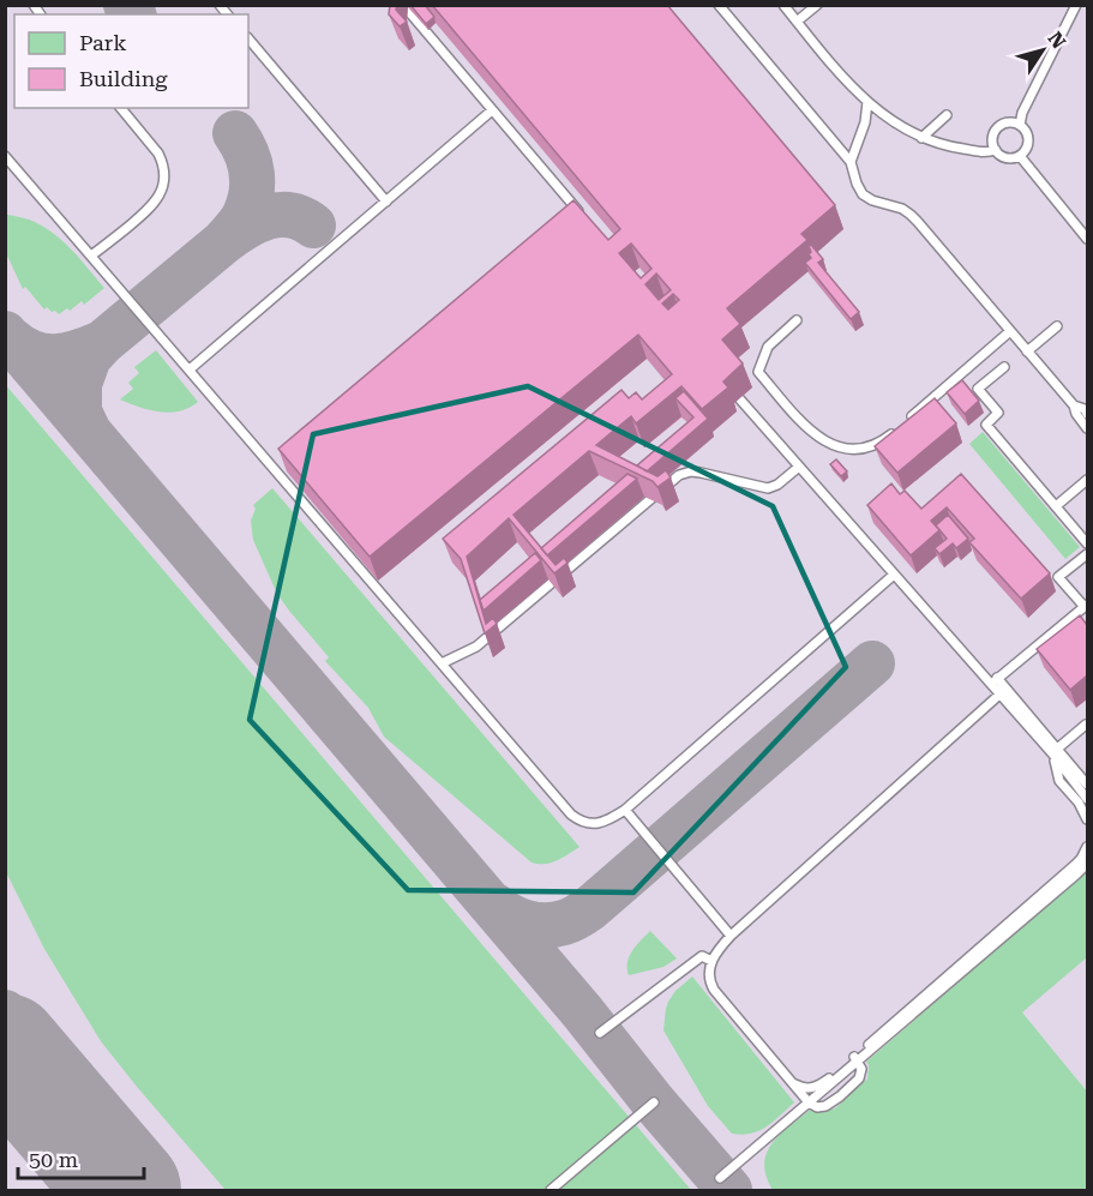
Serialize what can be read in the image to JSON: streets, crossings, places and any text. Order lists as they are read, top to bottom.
{
  "legend": ["Park", "Building"],
  "scale_bar": "50 m",
  "north": "top right"
}
